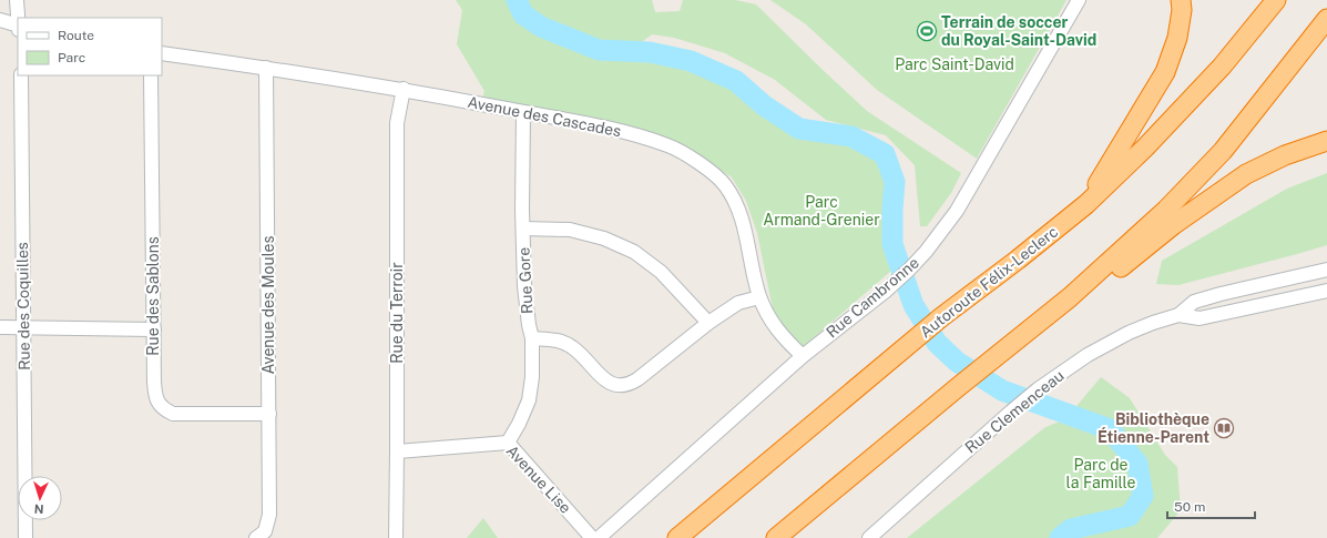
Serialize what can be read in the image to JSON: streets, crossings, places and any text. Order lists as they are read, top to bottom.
{
  "streets": {
    "highway": ["Autoroute Félix-Leclerc"],
    "street": [
      "Avenue des Cascades",
      "Rue Gore",
      "Rue des Sablons",
      "Rue Cambronne",
      "Avenue des Moules",
      "Rue des Coquilles",
      "Rue du Terroir",
      "Rue Clemenceau",
      "Avenue Lise"
    ]
  },
  "crossings": [
    ["Avenue des Cascades", "Rue Gore"],
    ["Avenue des Cascades", "Rue Cambronne"],
    ["Avenue des Cascades", "Avenue des Moules"],
    ["Avenue des Cascades", "Rue du Terroir"],
    ["Rue Gore", "Avenue Lise"],
    ["Rue des Sablons", "Avenue des Moules"],
    ["Rue du Terroir", "Avenue Lise"]
  ],
  "parks": ["Parc Saint-David", "Parc Armand-Grenier", "Parc de la Famille"],
  "places": {
    "sports": ["Terrain de soccer du Royal-Saint-David"],
    "library": ["Bibliothèque Étienne-Parent"]
  },
  "legend": ["Route", "Parc"],
  "scale_bar": "50 m",
  "north": "bottom"
}
